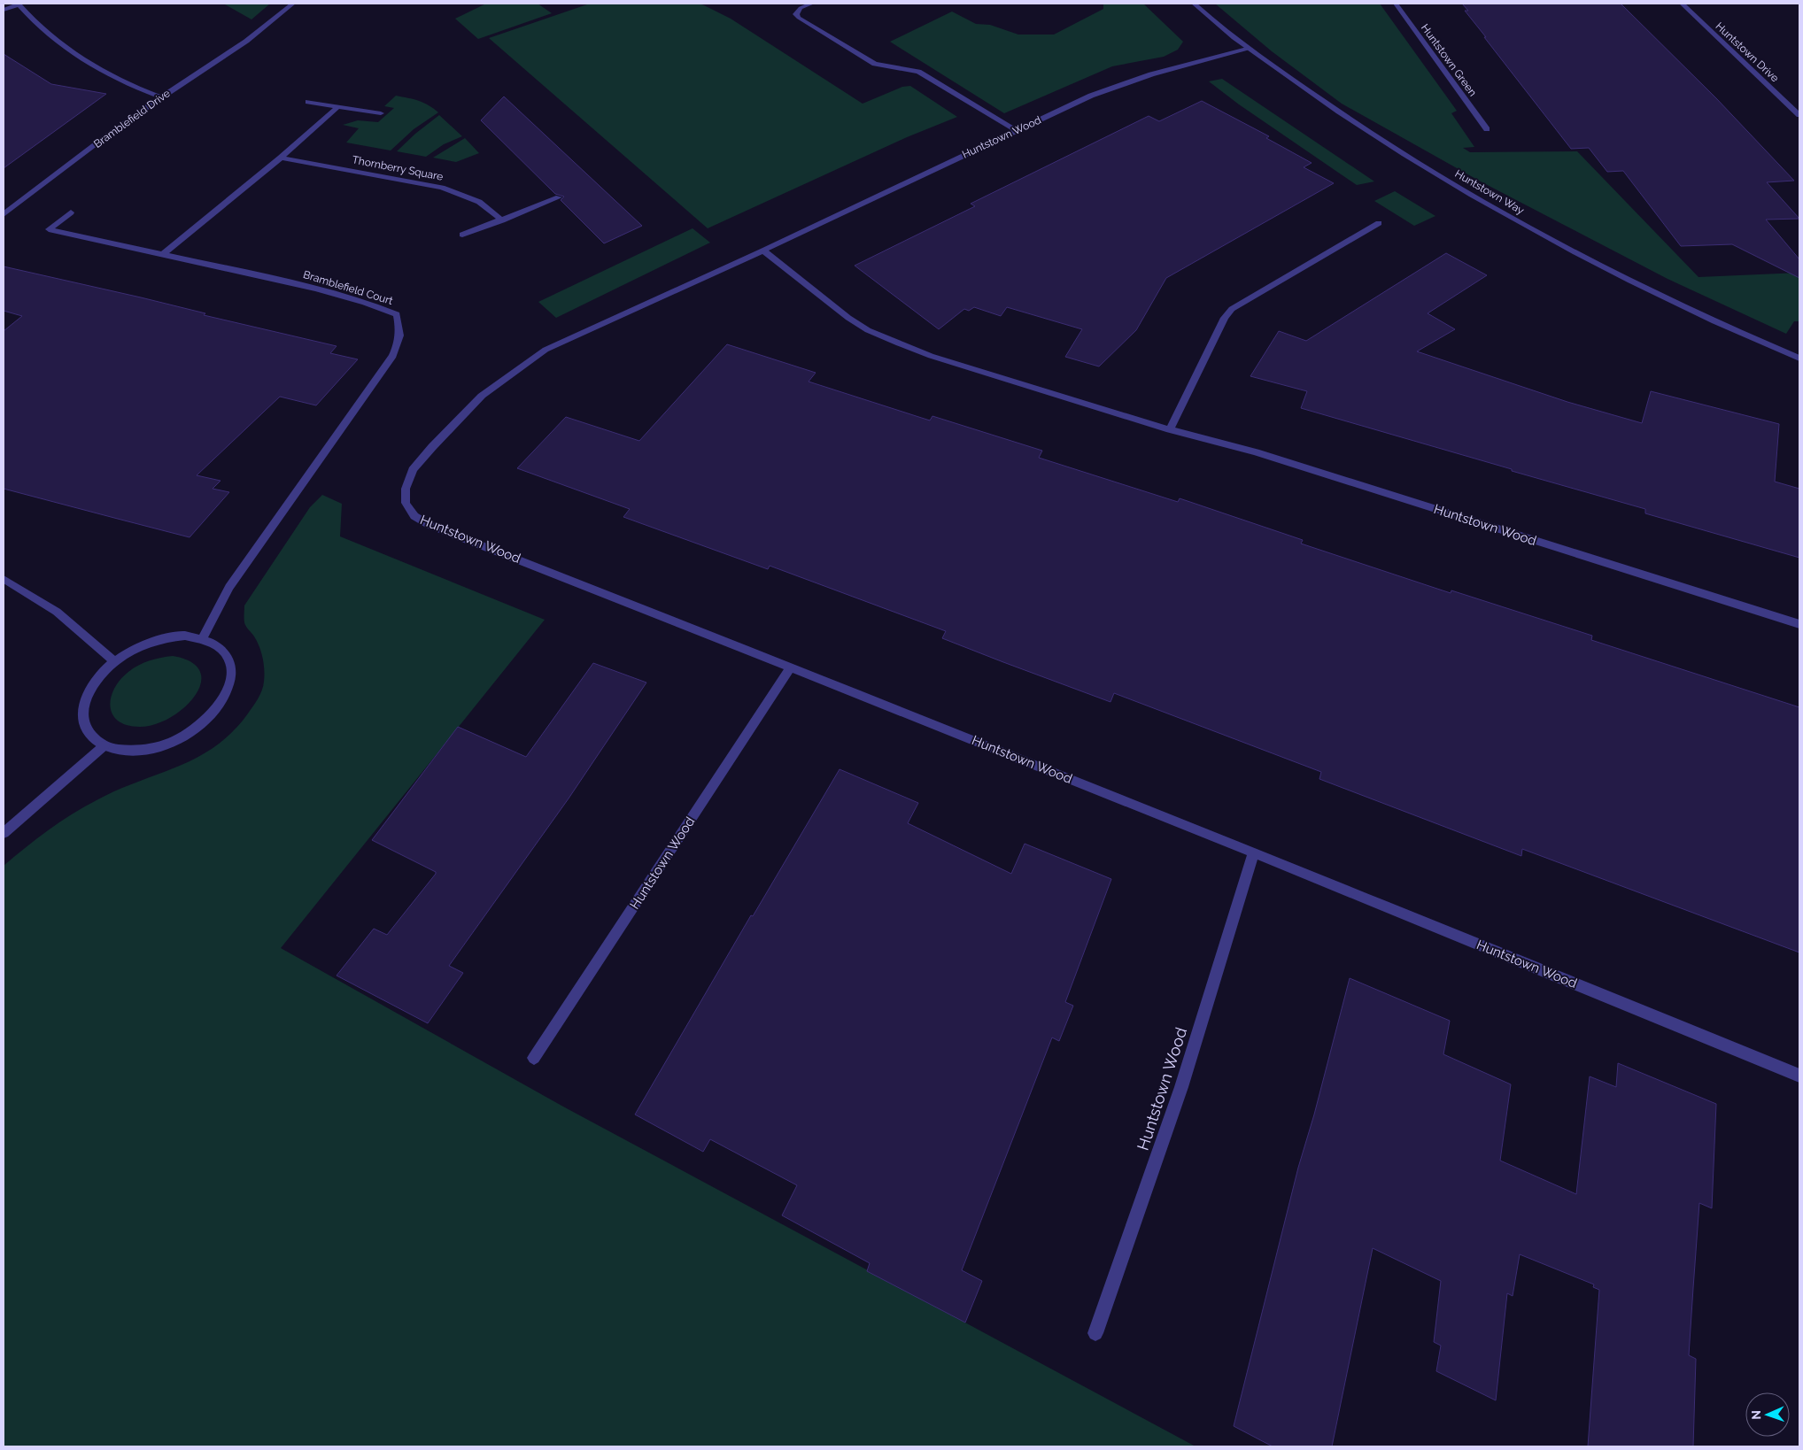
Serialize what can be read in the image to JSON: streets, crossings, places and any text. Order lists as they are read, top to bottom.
{
  "streets": {
    "street": [
      "Huntstown Drive",
      "Huntstown Green",
      "Bramblefield Drive",
      "Huntstown Wood",
      "Thornberry Square",
      "Huntstown Way",
      "Bramblefield Court"
    ]
  },
  "crossings": [
    ["Huntstown Wood", "Huntstown Way"]
  ],
  "north": "left"
}
